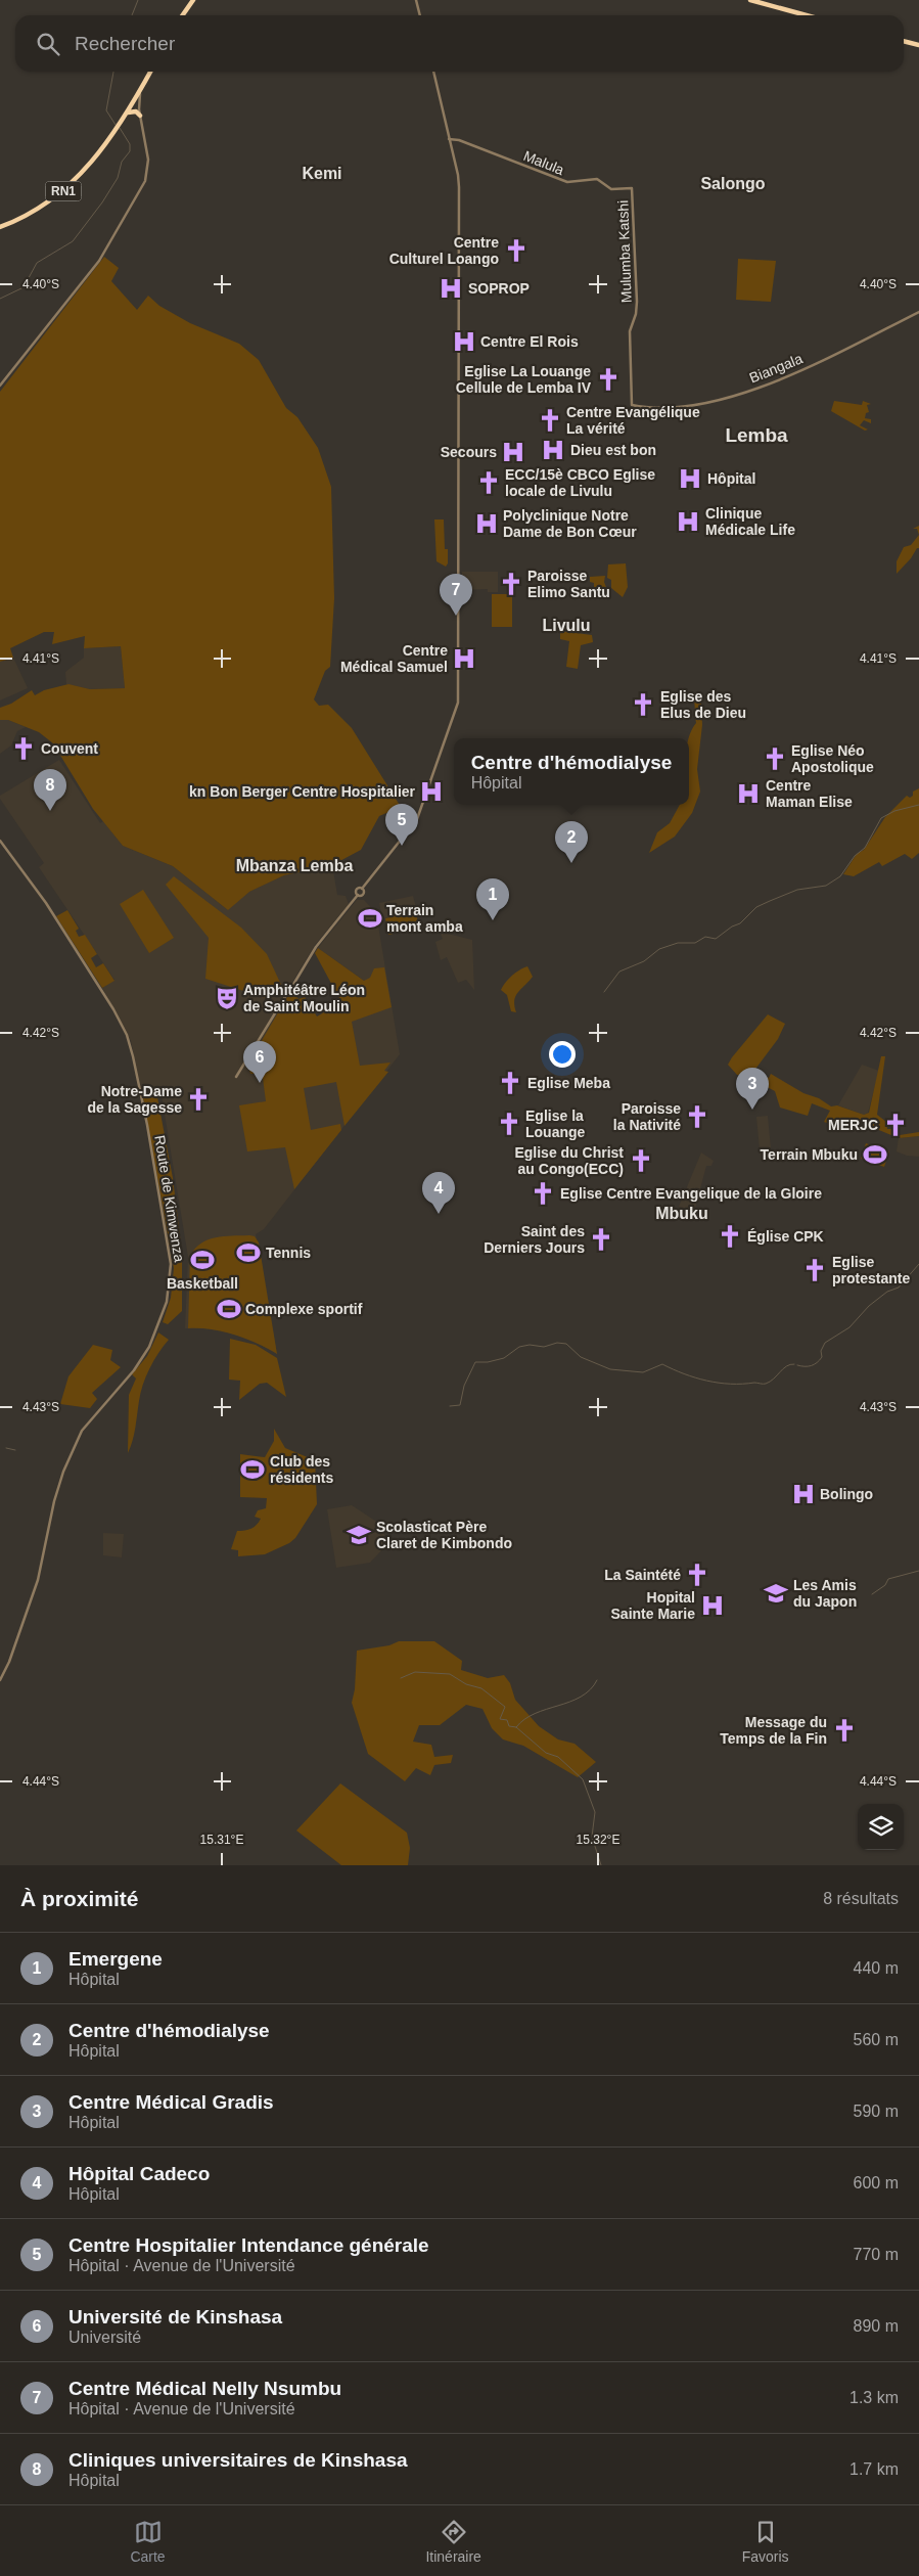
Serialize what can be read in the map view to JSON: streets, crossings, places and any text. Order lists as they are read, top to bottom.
{
  "streets": {
    "highway": ["RN1"],
    "street": [
      "Malula",
      "Mulumba Katshi",
      "Biangala",
      "Route de Kimwenza"
    ]
  },
  "crossings": [
    ["Malula", "Mulumba Katshi"],
    ["Mulumba Katshi", "Biangala"]
  ],
  "districts": [
    "Kemi",
    "Salongo",
    "Lemba",
    "Livulu",
    "Mbanza Lemba",
    "Mbuku"
  ],
  "places": {
    "church": [
      "Centre Culturel Loango",
      "Eglise La Louange Cellule de Lemba IV",
      "Centre Evangélique La vérité",
      "ECC/15è CBCO Eglise locale de Livulu",
      "Paroisse Elimo Santu",
      "Eglise des Elus de Dieu",
      "Couvent",
      "Eglise Néo Apostolique",
      "Eglise Meba",
      "Notre-Dame de la Sagesse",
      "Paroisse la Nativité",
      "Eglise la Louange",
      "MERJC",
      "Eglise du Christ au Congo(ECC)",
      "Eglise Centre Evangelique de la Gloire",
      "Église CPK",
      "Saint des Derniers Jours",
      "Eglise protestante",
      "La Saintété",
      "Message du Temps de la Fin"
    ],
    "hospital": [
      "SOPROP",
      "Centre El Rois",
      "Dieu est bon",
      "Secours",
      "Hôpital",
      "Clinique Médicale Life",
      "Polyclinique Notre Dame de Bon Cœur",
      "Centre Médical Samuel",
      "kn Bon Berger Centre Hospitalier",
      "Centre Maman Elise",
      "Bolingo",
      "Hopital Sainte Marie"
    ],
    "sports": [
      "Terrain mont amba",
      "Terrain Mbuku",
      "Tennis",
      "Basketball",
      "Complexe sportif",
      "Club des résidents"
    ],
    "theatre": ["Amphitéâtre Léon de Saint Moulin"],
    "school or university": ["Scolasticat Père Claret de Kimbondo", "Les Amis du Japon"]
  },
  "page": {
    "search": "Rechercher",
    "pins": [
      "7",
      "8",
      "5",
      "2",
      "1",
      "6",
      "3",
      "4"
    ],
    "popup": ["Centre d'hémodialyse", "Hôpital"],
    "heading": ["À proximité", "8 résultats"],
    "list": [
      {
        "mark": "1",
        "name": "Emergene",
        "note": "Hôpital",
        "value": "440 m"
      },
      {
        "mark": "2",
        "name": "Centre d'hémodialyse",
        "note": "Hôpital",
        "value": "560 m"
      },
      {
        "mark": "3",
        "name": "Centre Médical Gradis",
        "note": "Hôpital",
        "value": "590 m"
      },
      {
        "mark": "4",
        "name": "Hôpital Cadeco",
        "note": "Hôpital",
        "value": "600 m"
      },
      {
        "mark": "5",
        "name": "Centre Hospitalier Intendance générale",
        "note": "Hôpital · Avenue de l'Université",
        "value": "770 m"
      },
      {
        "mark": "6",
        "name": "Université de Kinshasa",
        "note": "Université",
        "value": "890 m"
      },
      {
        "mark": "7",
        "name": "Centre Médical Nelly Nsumbu",
        "note": "Hôpital · Avenue de l'Université",
        "value": "1.3 km"
      },
      {
        "mark": "8",
        "name": "Cliniques universitaires de Kinshasa",
        "note": "Hôpital",
        "value": "1.7 km"
      }
    ],
    "nav": ["Carte", "Itinéraire", "Favoris"]
  },
  "coordinates": [
    "4.40°S",
    "4.41°S",
    "4.42°S",
    "4.43°S",
    "4.44°S",
    "15.31°E",
    "15.32°E"
  ]
}
